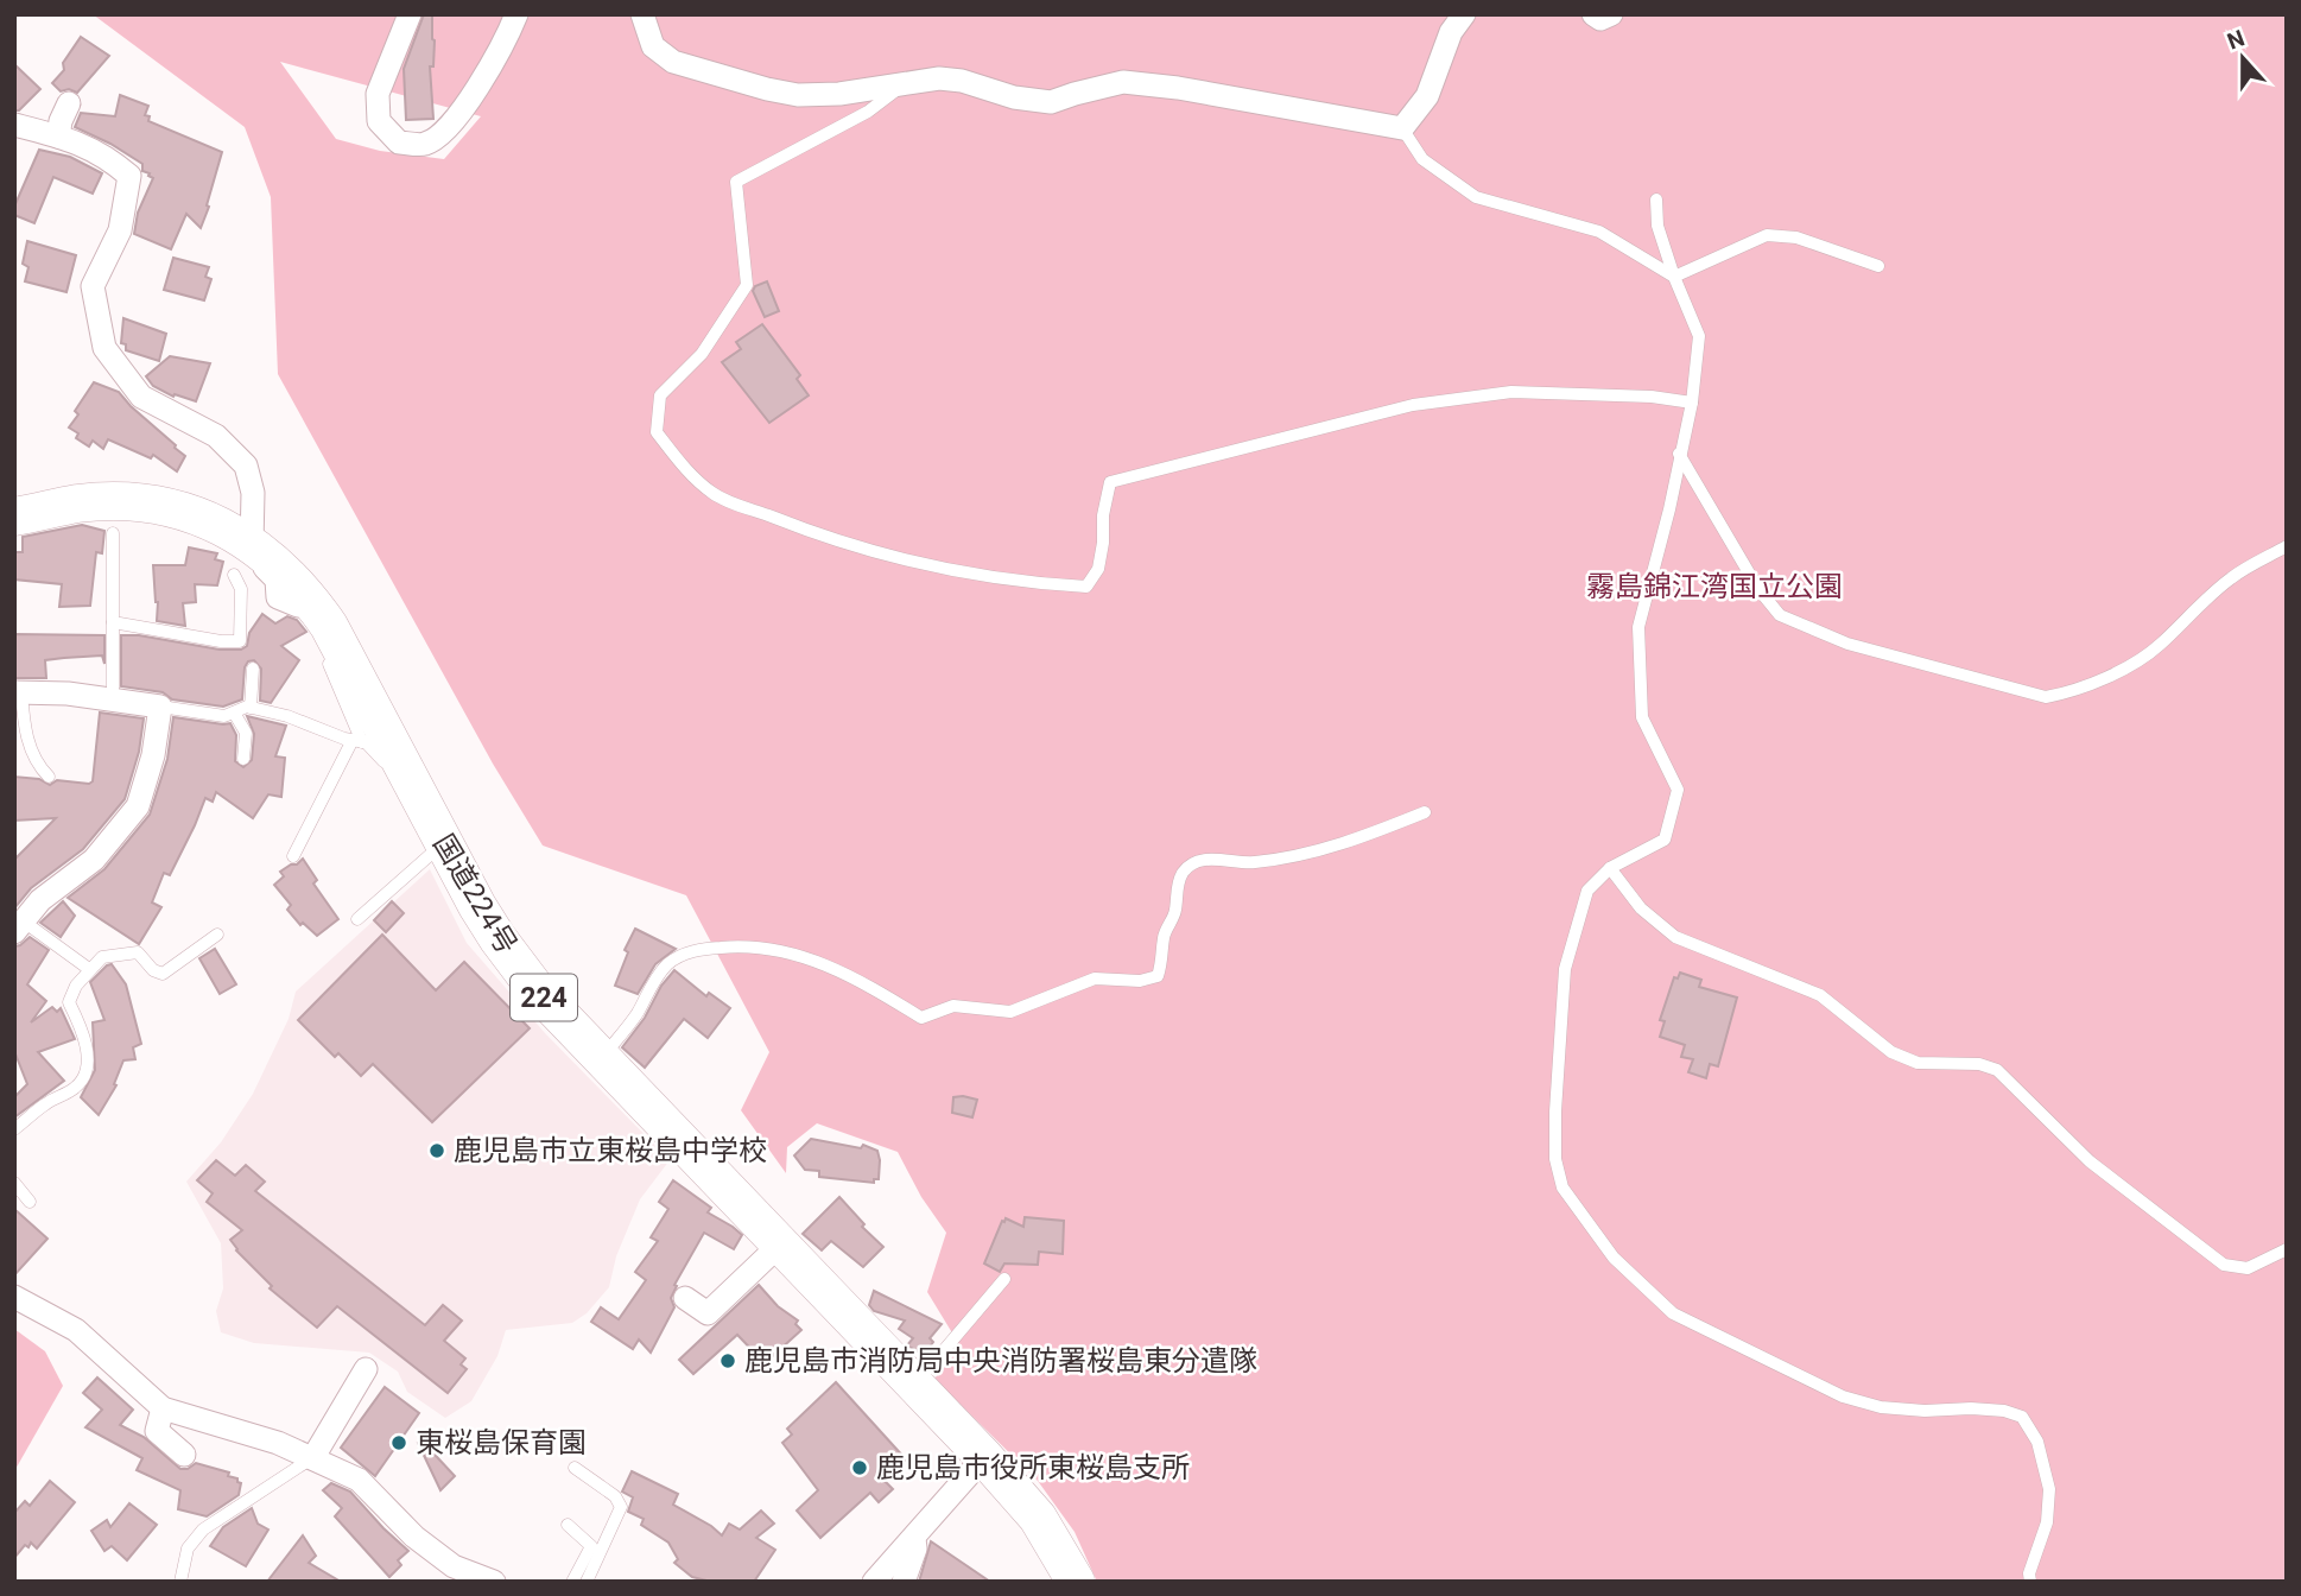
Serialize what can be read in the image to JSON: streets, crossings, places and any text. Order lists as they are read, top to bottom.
{
  "streets": {
    "highway": ["国道224号", "224"]
  },
  "parks": ["霧島錦江湾国立公園"],
  "places": [
    "鹿児島市立東桜島中学校",
    "鹿児島市消防局中央消防署桜島東分遣隊",
    "東桜島保育園",
    "鹿児島市役所東桜島支所"
  ],
  "north": "top"
}
